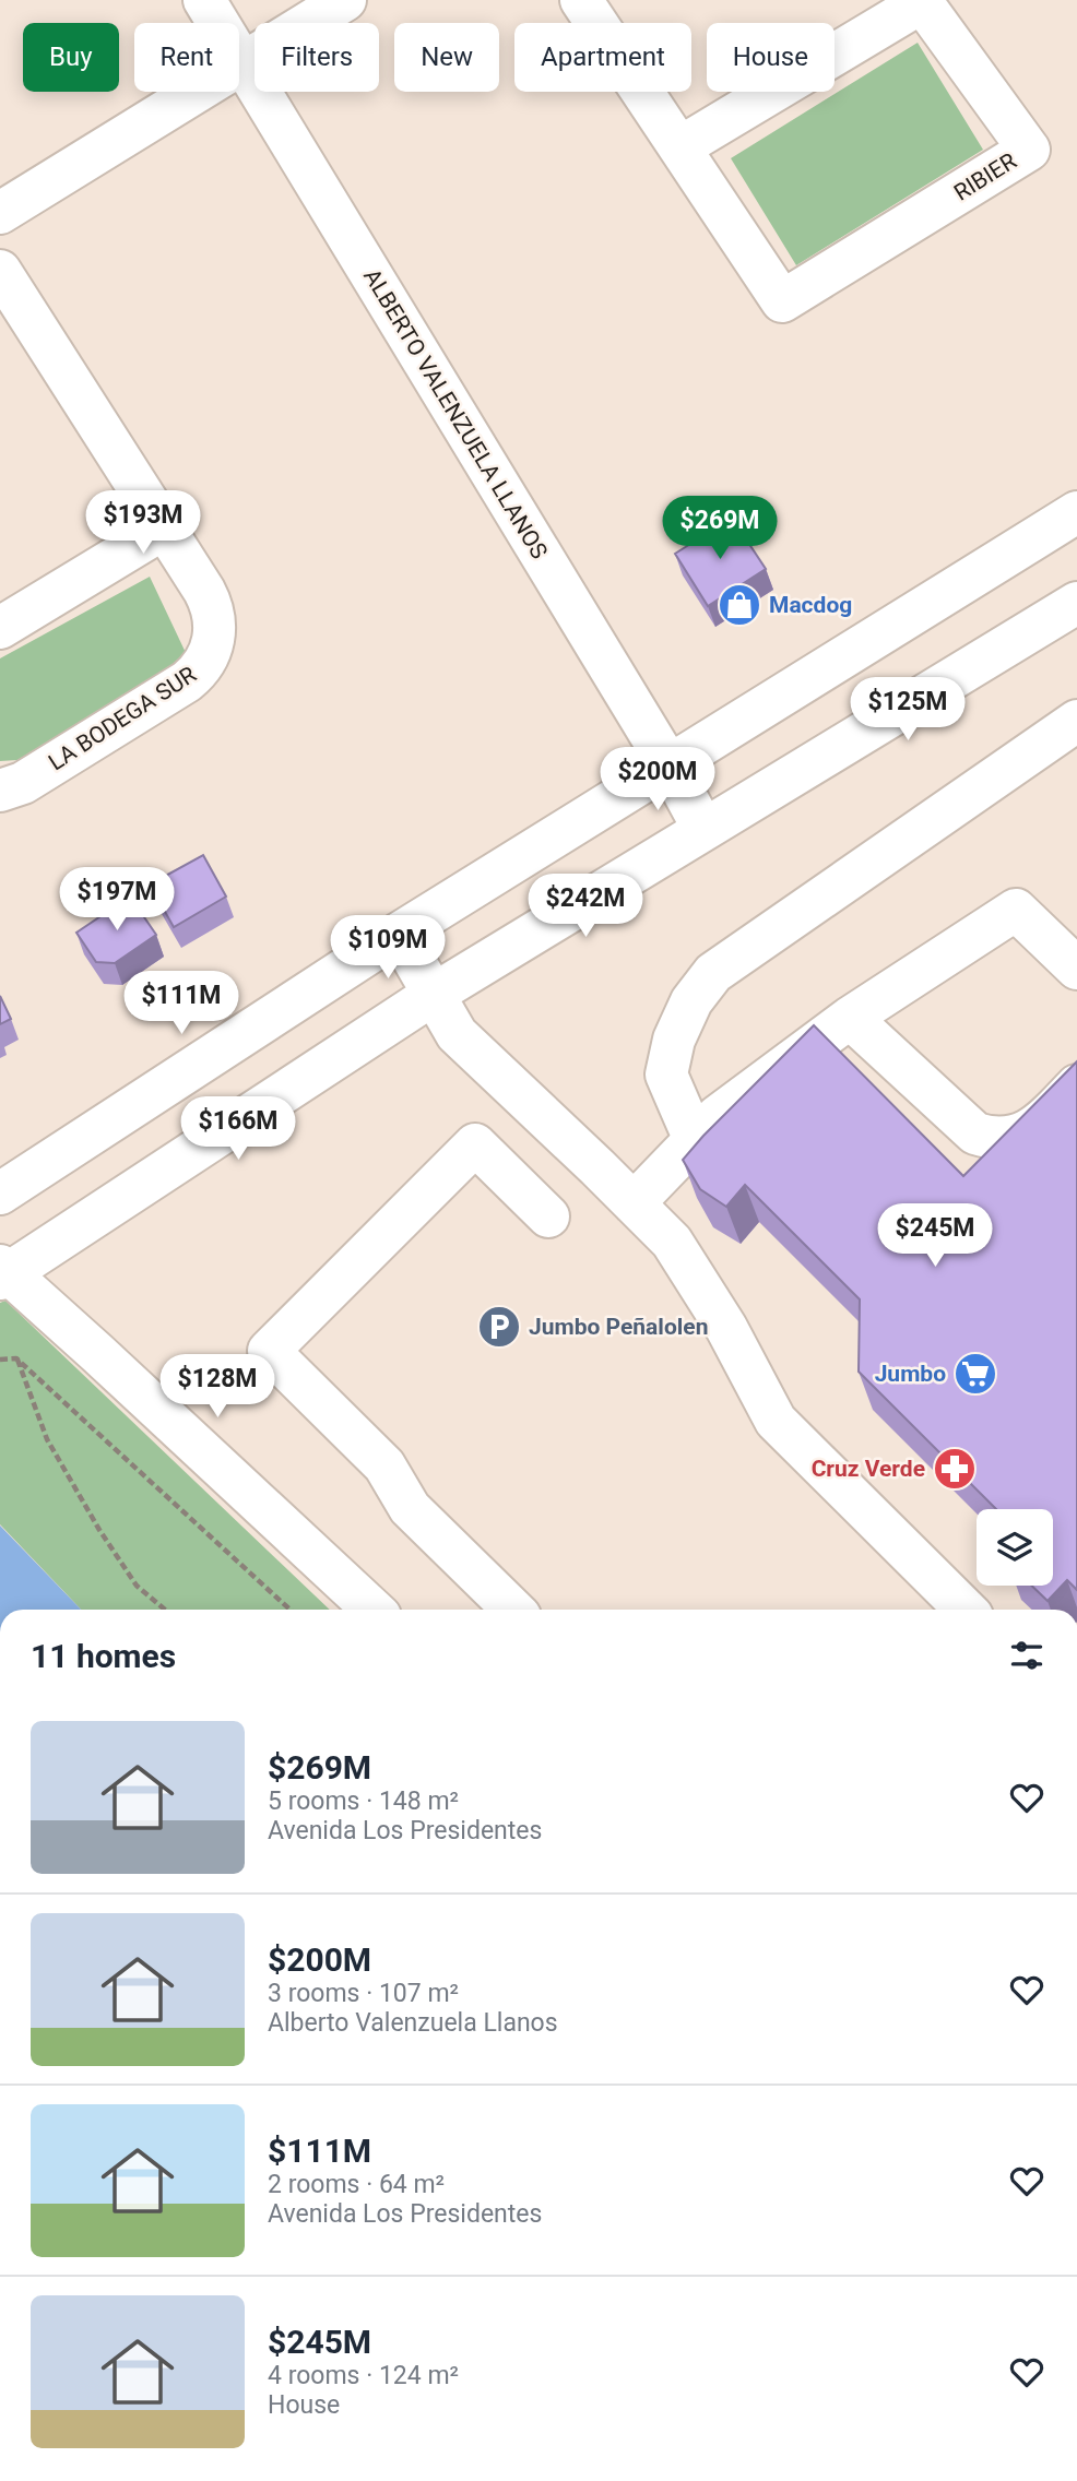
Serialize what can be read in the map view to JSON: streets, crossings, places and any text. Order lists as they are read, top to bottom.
{
  "streets": {
    "street": ["RIBIER", "ALBERTO VALENZUELA LLANOS", "LA BODEGA SUR"]
  },
  "places": {
    "shop": ["Macdog"],
    "parking": ["Jumbo Peñalolen"],
    "supermarket": ["Jumbo"],
    "pharmacy": ["Cruz Verde"]
  },
  "page": {
    "chip": [
      "Buy",
      "Rent",
      "Filters",
      "New",
      "Apartment",
      "House"
    ],
    "price": [
      "$193M",
      "$269M",
      "$125M",
      "$200M",
      "$197M",
      "$242M",
      "$109M",
      "$111M",
      "$166M",
      "$245M",
      "$128M"
    ],
    "heading": "11 homes",
    "list": [
      {
        "name": "$269M",
        "note": "5 rooms · 148 m² · Avenida Los Presidentes"
      },
      {
        "name": "$200M",
        "note": "3 rooms · 107 m² · Alberto Valenzuela Llanos"
      },
      {
        "name": "$111M",
        "note": "2 rooms · 64 m² · Avenida Los Presidentes"
      },
      {
        "name": "$245M",
        "note": "4 rooms · 124 m² · House"
      }
    ]
  }
}
